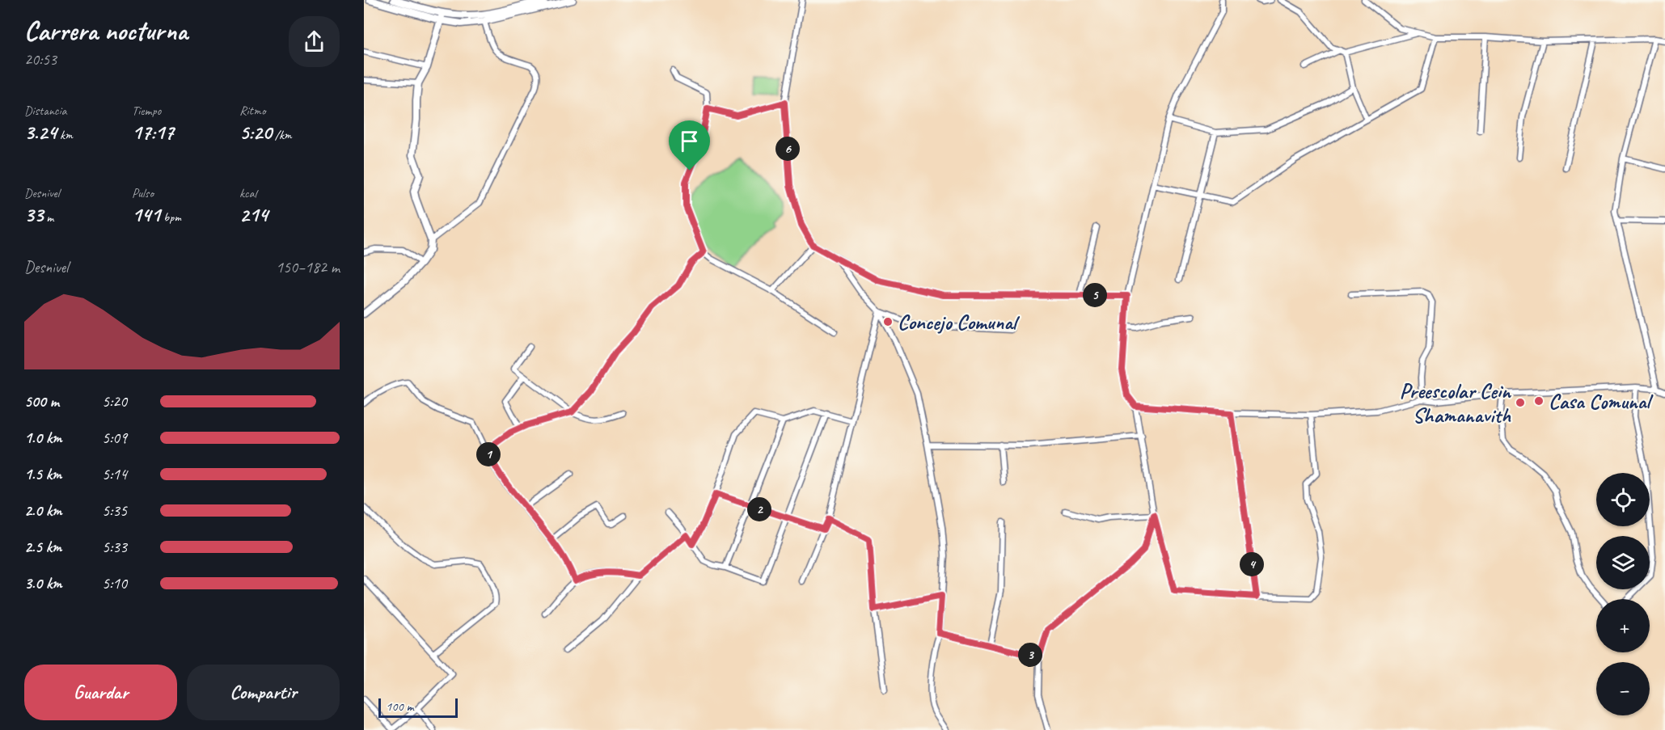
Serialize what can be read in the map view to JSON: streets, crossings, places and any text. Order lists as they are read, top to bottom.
{
  "places": ["Concejo Comunal", "Casa Comunal", "Preescolar Cein Shamanavith"],
  "scale_bar": "100 m",
  "page": {
    "heading": ["Carrera nocturna", "20:53"],
    "stats": [
      ["Distancia", "3.24 km"],
      ["Tiempo", "17:17"],
      ["Ritmo", "5:20 /km"],
      ["Desnivel", "33 m"],
      ["Pulso", "141 bpm"],
      ["kcal", "214"]
    ],
    "pins": [
      "6",
      "5",
      "1",
      "2",
      "4",
      "3"
    ],
    "chart": ["Desnivel", "150–182 m"],
    "list": [
      {
        "name": "500 m",
        "note": "5:20"
      },
      {
        "name": "1.0 km",
        "note": "5:09"
      },
      {
        "name": "1.5 km",
        "note": "5:14"
      },
      {
        "name": "2.0 km",
        "note": "5:35"
      },
      {
        "name": "2.5 km",
        "note": "5:33"
      },
      {
        "name": "3.0 km",
        "note": "5:10"
      }
    ],
    "map_buttons": ["+", "−"],
    "buttons": ["Guardar", "Compartir"],
    "scale": "100 m"
  }
}
